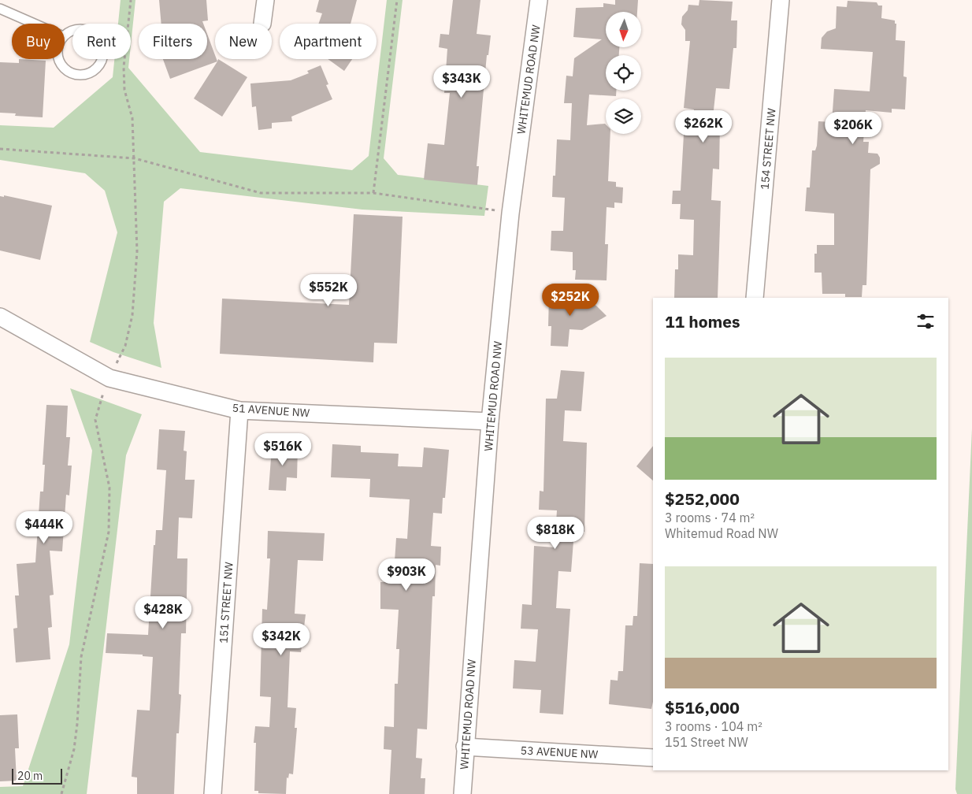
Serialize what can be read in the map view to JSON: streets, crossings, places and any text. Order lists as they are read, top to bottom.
{
  "streets": {
    "street": [
      "WHITEMUD ROAD NW",
      "154 STREET NW",
      "51 AVENUE NW",
      "151 STREET NW",
      "53 AVENUE NW"
    ]
  },
  "crossings": [
    ["WHITEMUD ROAD NW", "51 AVENUE NW"],
    ["WHITEMUD ROAD NW", "53 AVENUE NW"],
    ["51 AVENUE NW", "151 STREET NW"]
  ],
  "scale_bar": "20 m",
  "north": "bottom",
  "page": {
    "chip": [
      "Buy",
      "Rent",
      "Filters",
      "New",
      "Apartment"
    ],
    "price": [
      "$343K",
      "$262K",
      "$206K",
      "$552K",
      "$252K",
      "$516K",
      "$444K",
      "$818K",
      "$903K",
      "$428K",
      "$342K"
    ],
    "heading": "11 homes",
    "list": [
      {
        "name": "$252,000",
        "note": "3 rooms · 74 m² · Whitemud Road NW"
      },
      {
        "name": "$516,000",
        "note": "3 rooms · 104 m² · 151 Street NW"
      }
    ],
    "scale": "20 m"
  }
}
